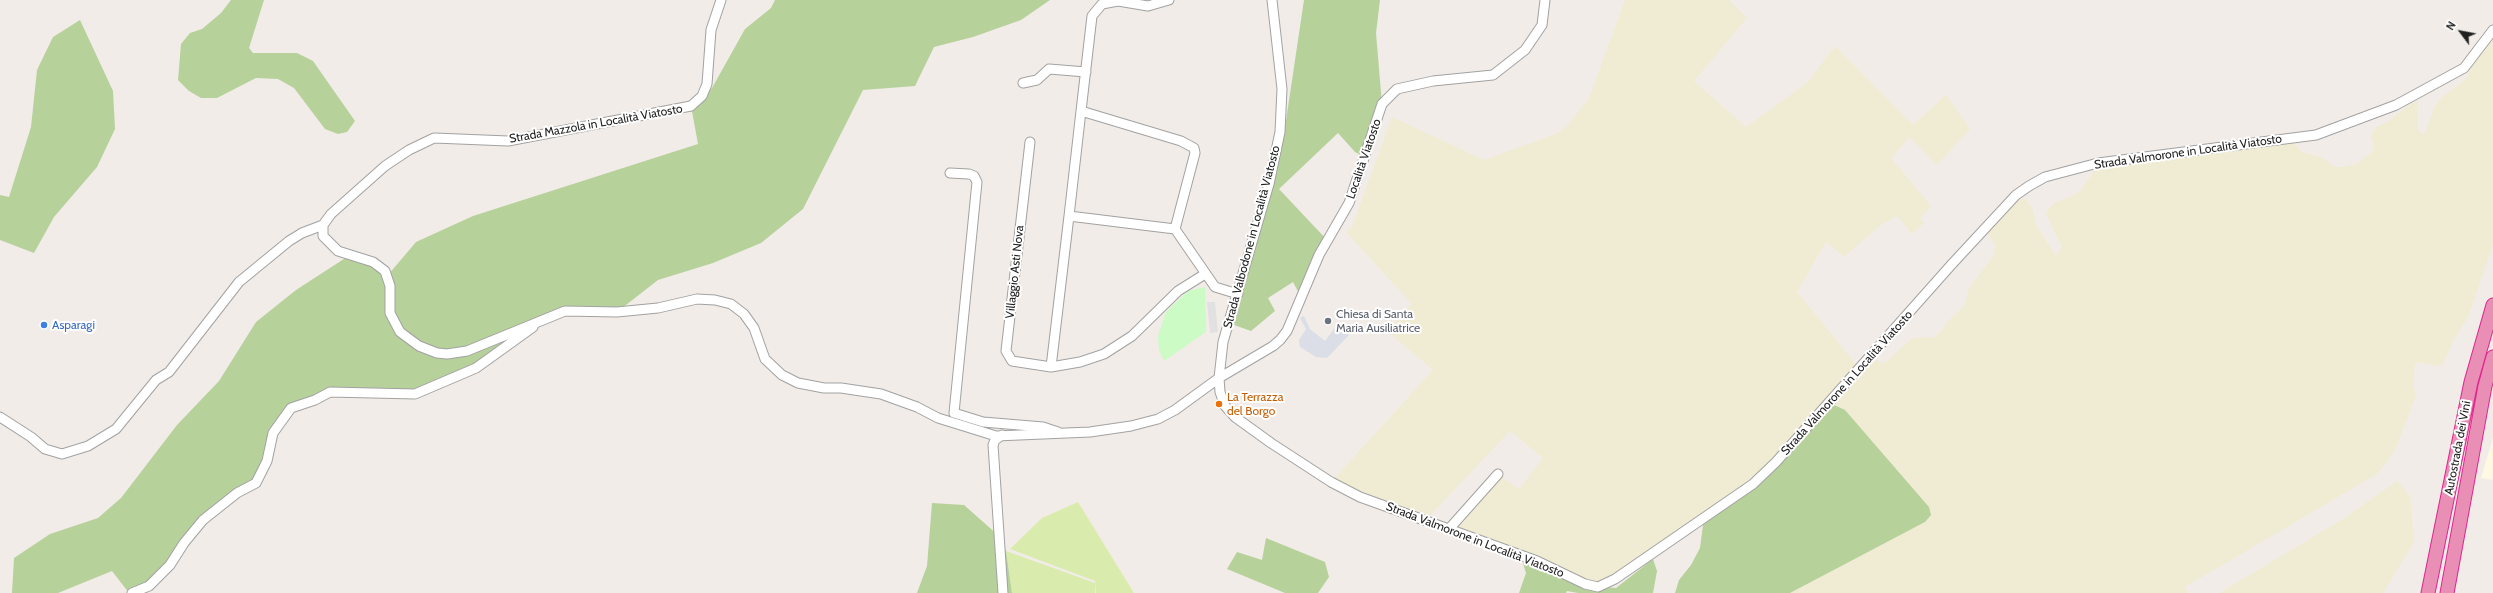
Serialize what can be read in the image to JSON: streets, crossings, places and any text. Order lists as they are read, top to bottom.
{
  "streets": {
    "highway": ["Autostrada dei Vini"],
    "street": [
      "Strada Mazzola in Località Viatosto",
      "Strada Valmorone in Località Viatosto",
      "Località Viatosto",
      "Strada Valbodone in Località Viatosto",
      "Villaggio Asti Nova"
    ]
  },
  "crossings": [
    ["Strada Valmorone in Località Viatosto", "Località Viatosto"],
    ["Strada Valmorone in Località Viatosto", "Strada Valbodone in Località Viatosto"],
    ["Località Viatosto", "Strada Valbodone in Località Viatosto"]
  ],
  "places": ["Chiesa di Santa Maria Ausiliatrice", "Asparagi", "La Terrazza del Borgo"],
  "north": "top left"
}
